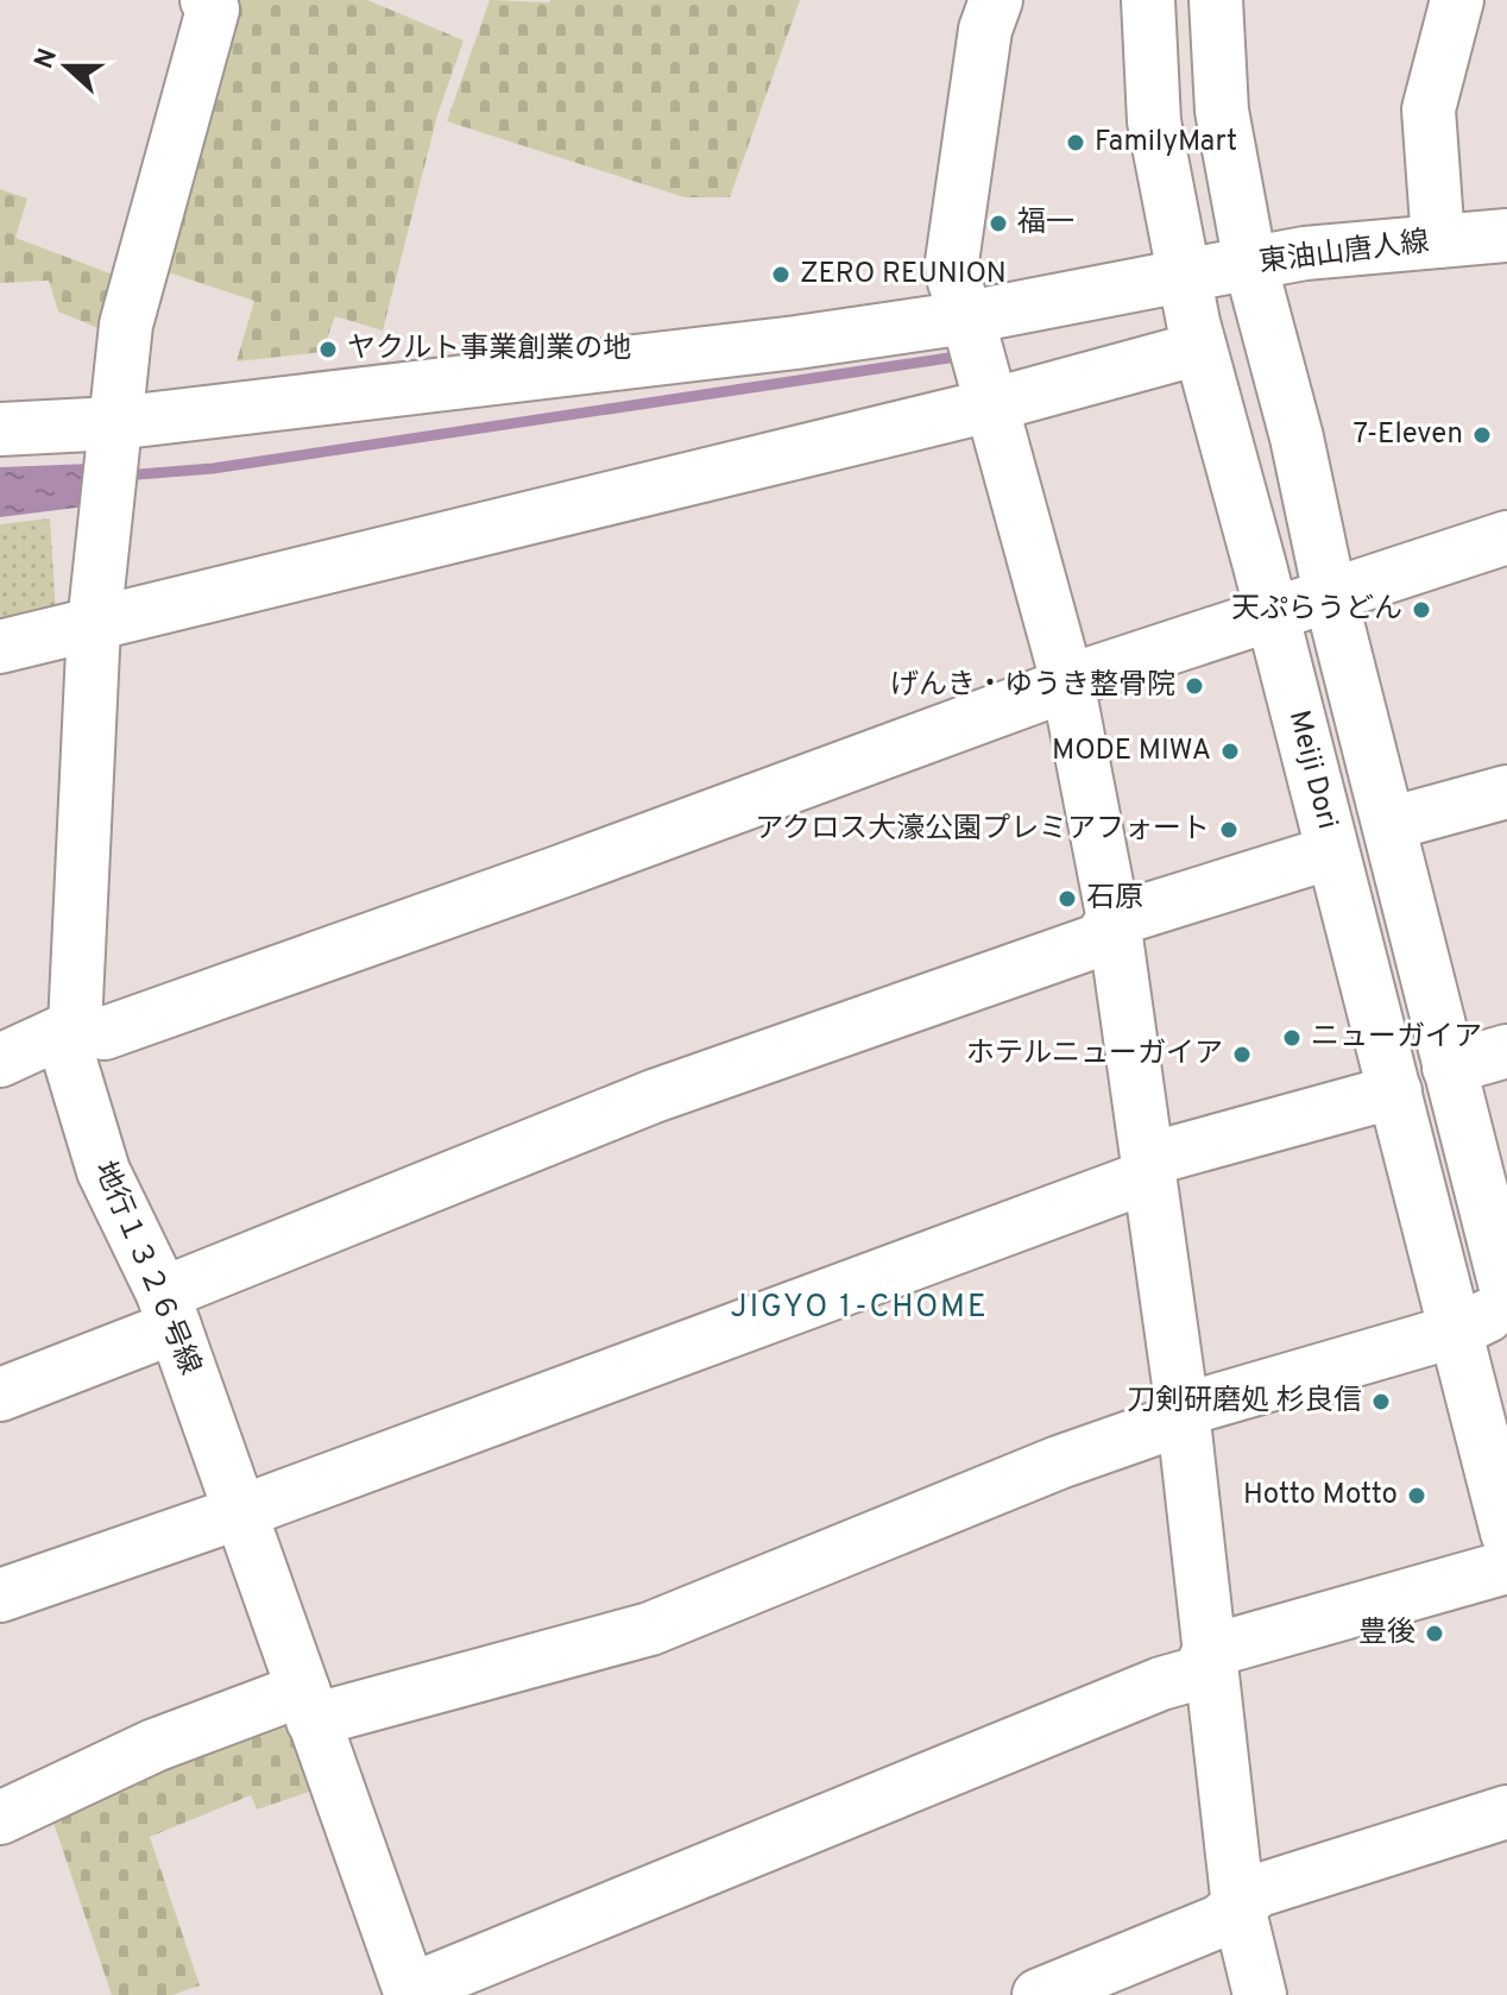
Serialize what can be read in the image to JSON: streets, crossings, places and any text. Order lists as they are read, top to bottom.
{
  "streets": {
    "street": ["東油山唐人線", "Meiji Dori", "地行１３２６号線"]
  },
  "crossings": [
    ["東油山唐人線", "Meiji Dori"],
    ["東油山唐人線", "地行１３２６号線"]
  ],
  "districts": ["JIGYO 1-CHOME"],
  "places": [
    "FamilyMart",
    "福一",
    "ZERO REUNION",
    "ヤクルト事業創業の地",
    "7-Eleven",
    "天ぷらうどん",
    "げんき・ゆうき整骨院",
    "MODE MIWA",
    "アクロス大濠公園プレミアフォート",
    "石原",
    "ニューガイア",
    "ホテルニューガイア",
    "刀剣研磨処 杉良信",
    "Hotto Motto",
    "豊後"
  ],
  "north": "left"
}
